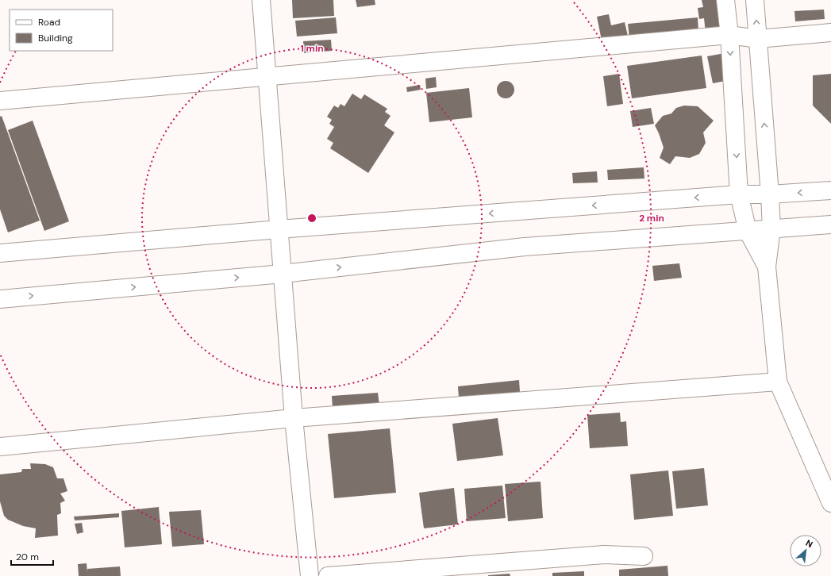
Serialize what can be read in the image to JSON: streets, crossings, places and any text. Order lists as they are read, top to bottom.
{
  "legend": ["Road", "Building"],
  "scale_bar": "20 m",
  "north": "top right",
  "rings": ["1 min", "2 min"]
}
